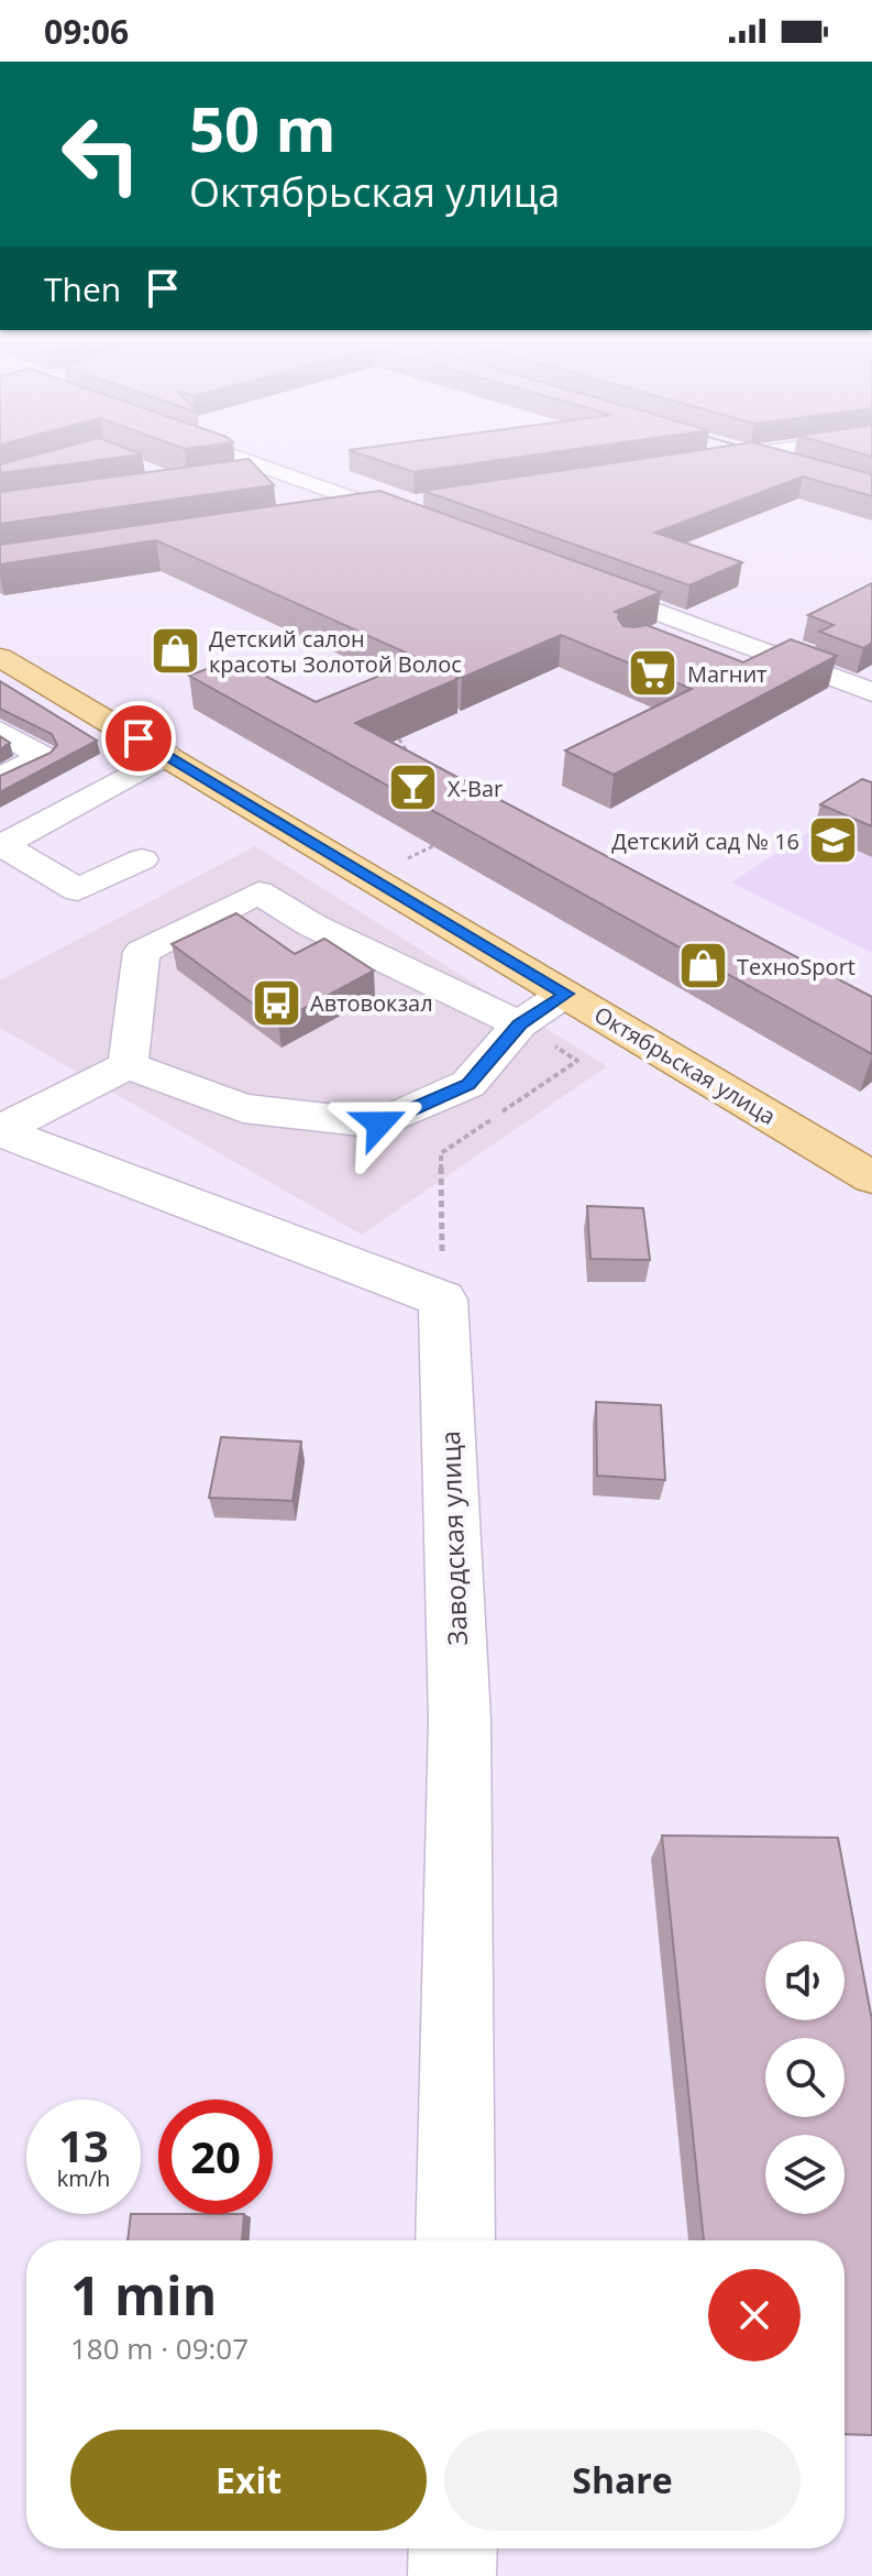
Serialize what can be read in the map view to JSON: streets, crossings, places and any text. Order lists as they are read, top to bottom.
{
  "streets": {
    "main road": ["Октябрьская улица"],
    "street": ["Заводская улица"]
  },
  "places": {
    "shop": ["Детский салон красоты Золотой Волос", "ТехноSport"],
    "supermarket": ["Магнит"],
    "bar": ["X-Bar"],
    "school or university": ["Детский сад № 16"],
    "bus stop": ["Автовокзал"]
  },
  "page": {
    "status": "09:06",
    "turn": ["50 m", "Октябрьская улица"],
    "then": "Then",
    "speed": "13 km/h",
    "limit": "20",
    "heading": ["1 min", "180 m · 09:07"],
    "buttons": ["Exit", "Share"]
  }
}
